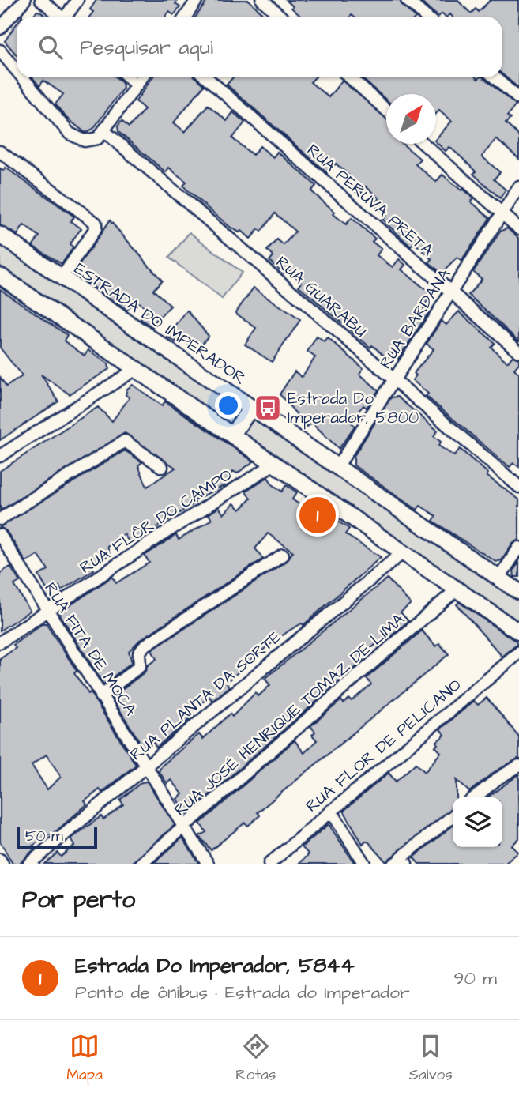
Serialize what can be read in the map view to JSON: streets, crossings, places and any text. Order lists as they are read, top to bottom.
{
  "streets": {
    "main road": ["ESTRADA DO IMPERADOR"],
    "street": [
      "RUA PERUVA PRETA",
      "RUA GUARABU",
      "RUA BARDANA",
      "RUA FLÔR DO CAMPO",
      "RUA FITA DE MOCA",
      "RUA PLANTA DA SORTE",
      "RUA JOSÉ HENRIQUE TOMAZ DE LIMA",
      "RUA FLOR DE PELICANO"
    ]
  },
  "crossings": [
    ["RUA PERUVA PRETA", "RUA BARDANA"],
    ["RUA GUARABU", "RUA BARDANA"],
    ["RUA BARDANA", "ESTRADA DO IMPERADOR"],
    ["RUA FLÔR DO CAMPO", "RUA FITA DE MOCA"],
    ["RUA FITA DE MOCA", "RUA PLANTA DA SORTE"],
    ["RUA FITA DE MOCA", "RUA JOSÉ HENRIQUE TOMAZ DE LIMA"]
  ],
  "places": {
    "bus stop": ["Estrada Do Imperador, 5800"]
  },
  "scale_bar": "50 m",
  "north": "top right",
  "page": {
    "search": "Pesquisar aqui",
    "pins": "1",
    "scale": "50 m",
    "heading": "Por perto",
    "list": [
      {
        "mark": "1",
        "name": "Estrada Do Imperador, 5844",
        "note": "Ponto de ônibus · Estrada do Imperador",
        "value": "90 m"
      }
    ],
    "nav": ["Mapa", "Rotas", "Salvos"]
  }
}
